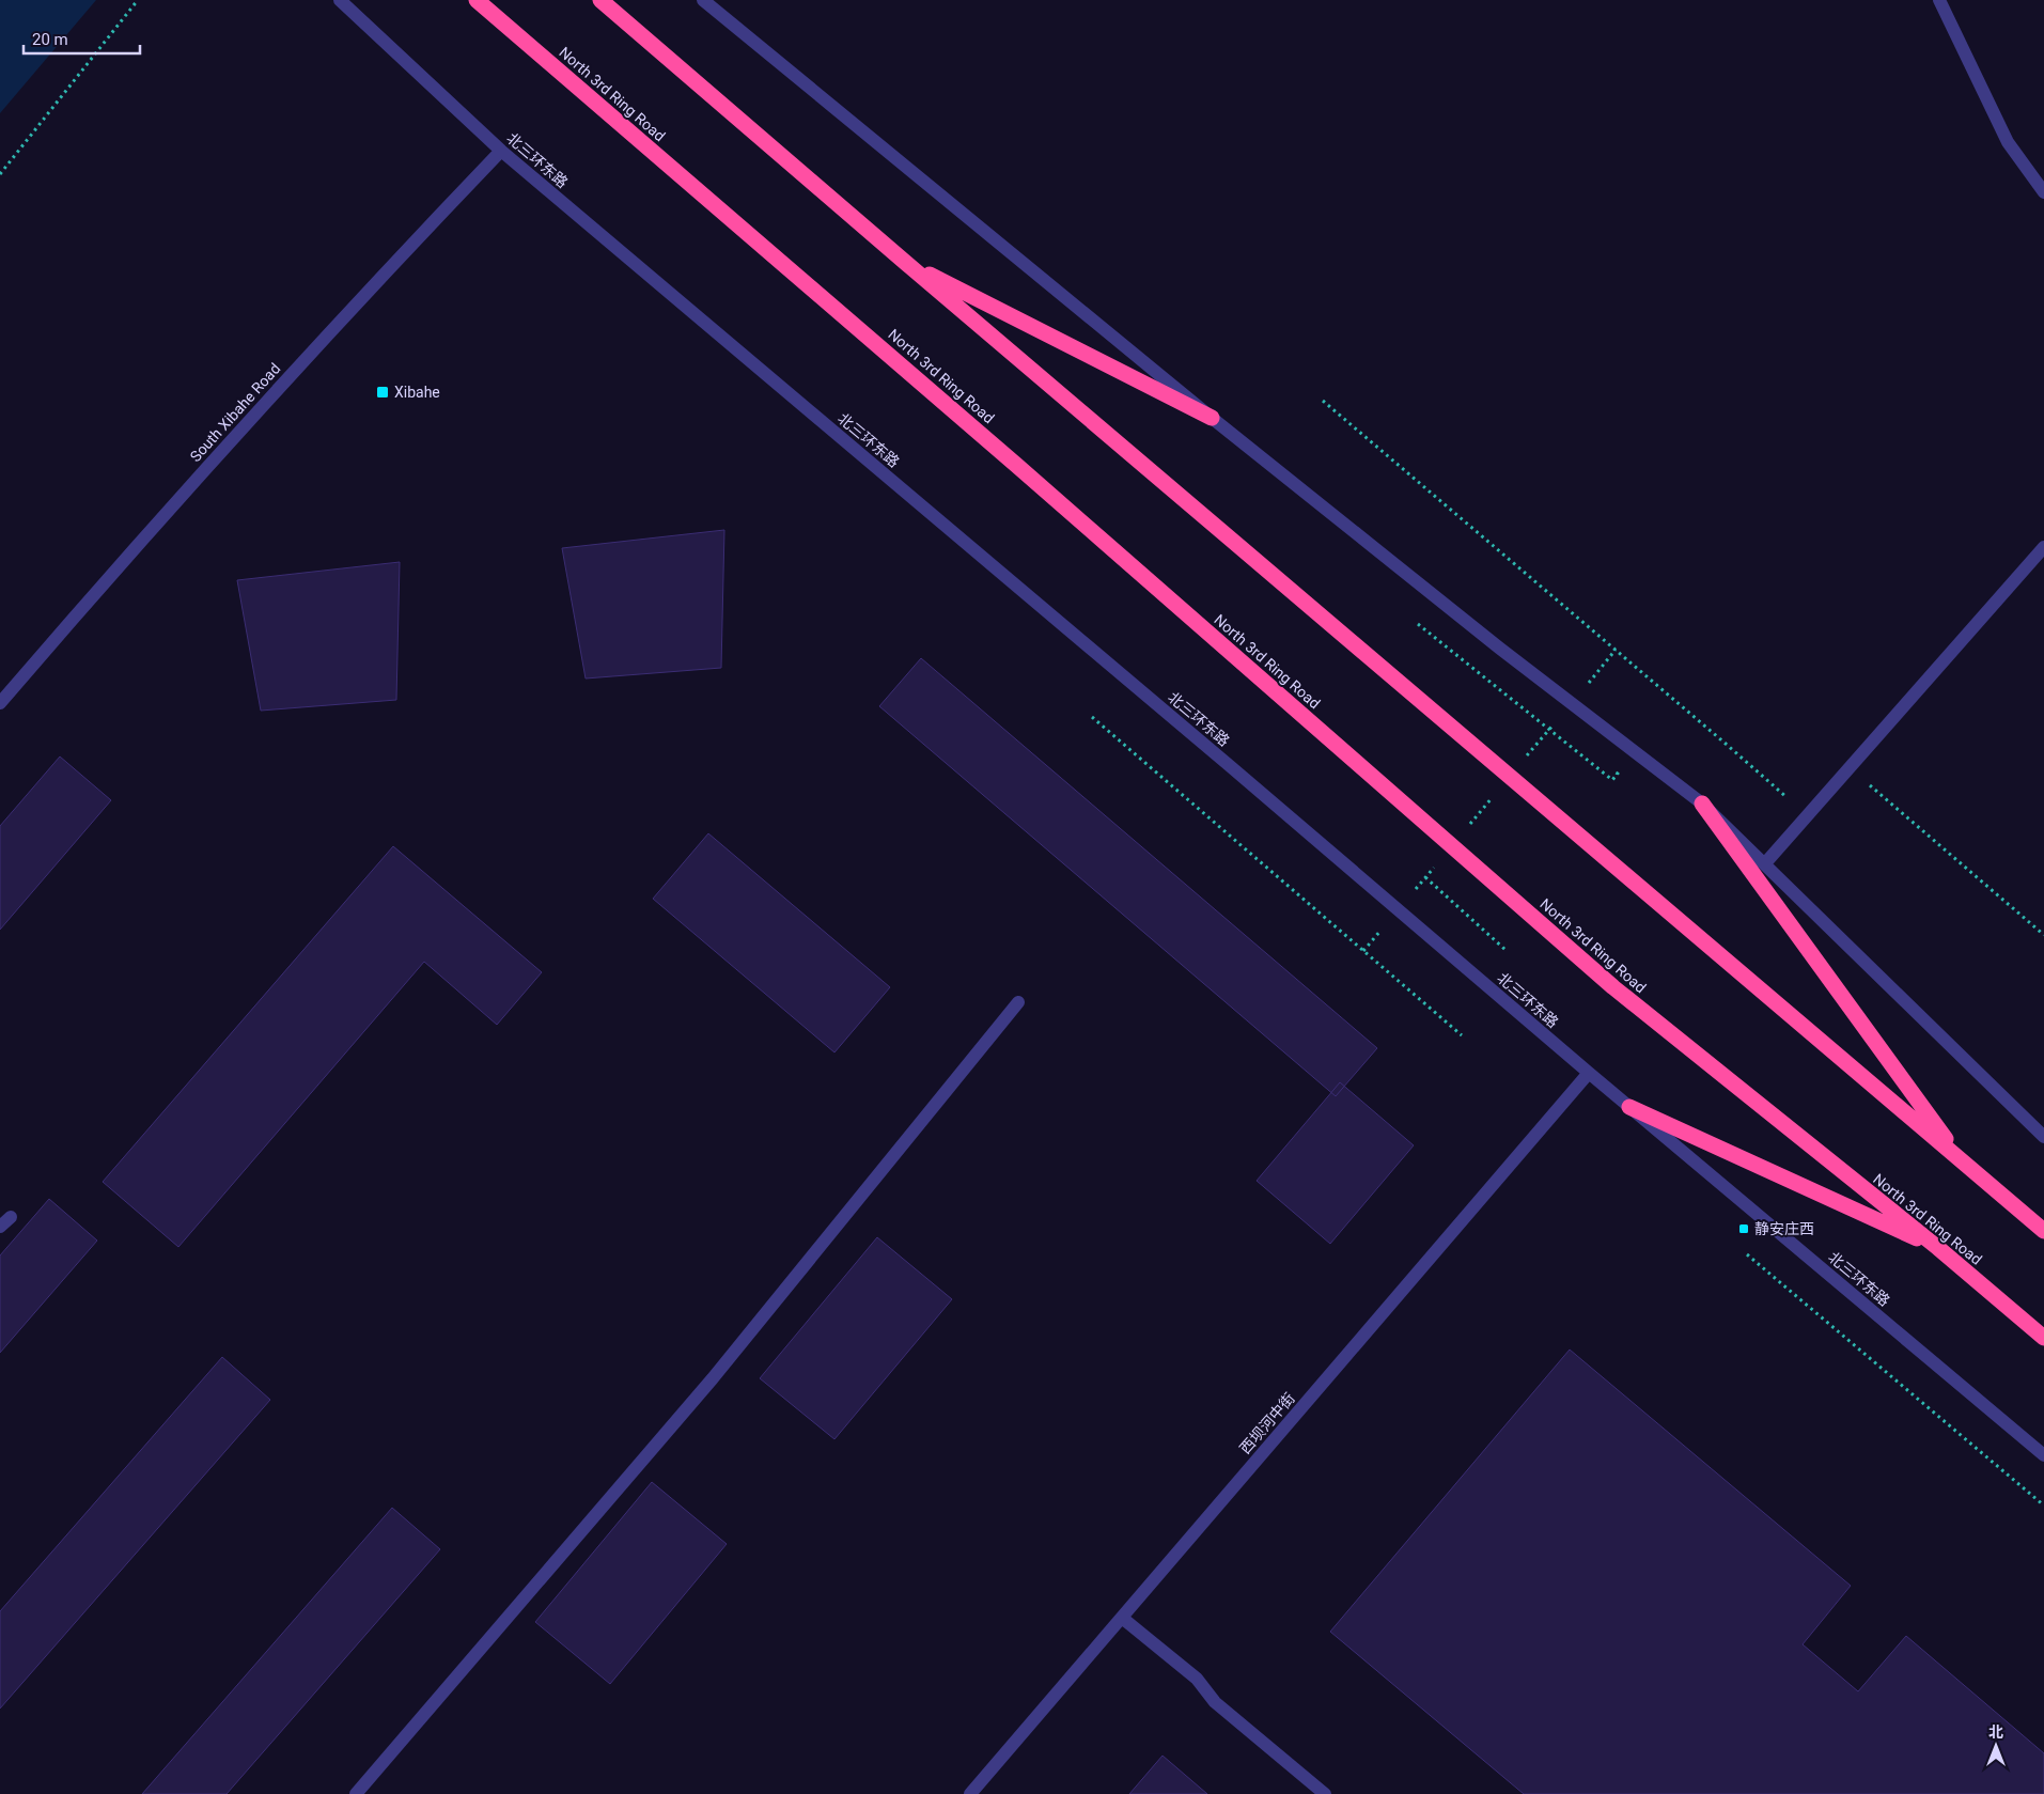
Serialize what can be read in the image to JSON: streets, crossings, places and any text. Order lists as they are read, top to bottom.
{
  "streets": {
    "highway": ["North 3rd Ring Road"],
    "street": ["北三环东路", "South Xibahe Road", "西坝河中街"]
  },
  "crossings": [
    ["北三环东路", "South Xibahe Road"],
    ["北三环东路", "西坝河中街"]
  ],
  "places": {
    "transit": ["Xibahe", "静安庄西"]
  },
  "scale_bar": "20 m",
  "north": "top"
}
